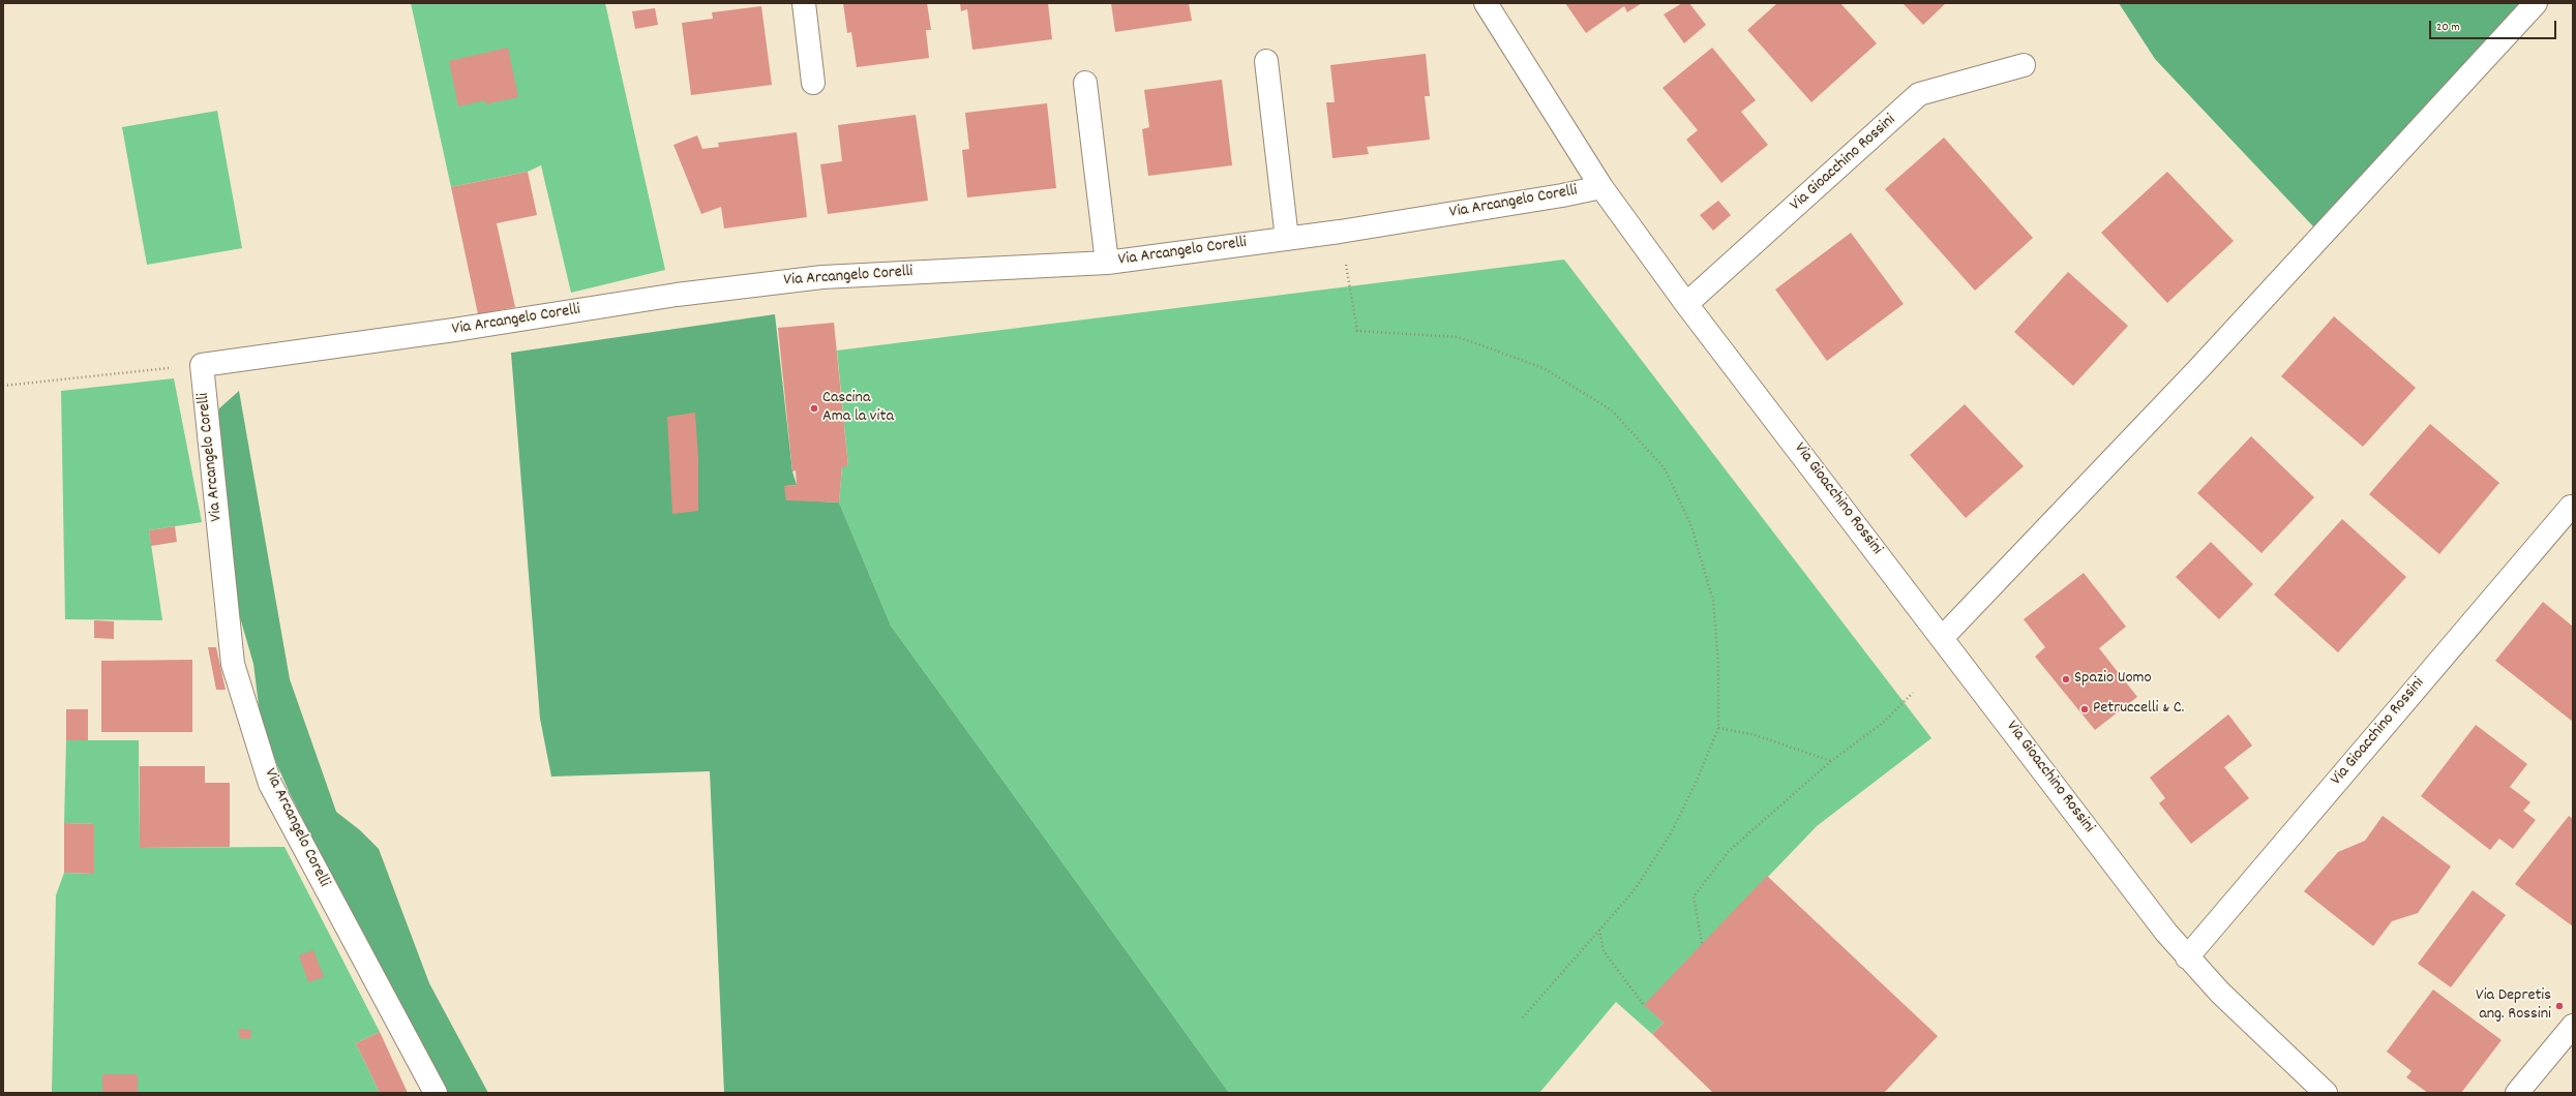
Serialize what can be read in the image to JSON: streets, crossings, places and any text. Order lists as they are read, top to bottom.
{
  "streets": {
    "street": ["Via Gioacchino Rossini", "Via Arcangelo Corelli"]
  },
  "crossings": [
    ["Via Gioacchino Rossini", "Via Arcangelo Corelli"]
  ],
  "places": [
    "Cascina Ama la vita",
    "Spazio Uomo",
    "Petruccelli & C.",
    "Via Depretis ang. Rossini"
  ],
  "scale_bar": "20 m"
}
